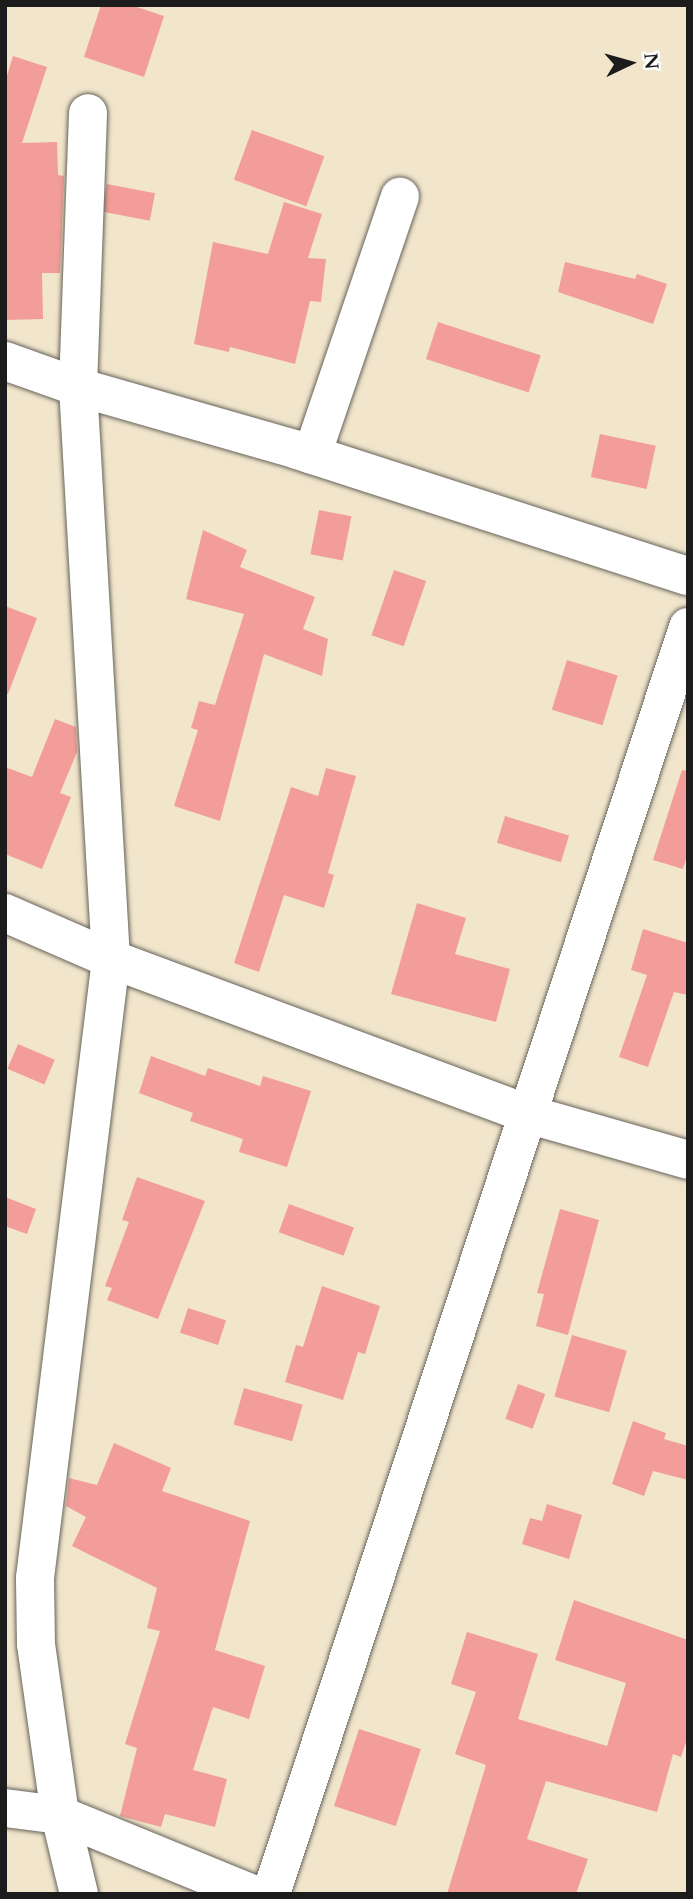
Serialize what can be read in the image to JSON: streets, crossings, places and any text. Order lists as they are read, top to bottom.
{
  "north": "right"
}
